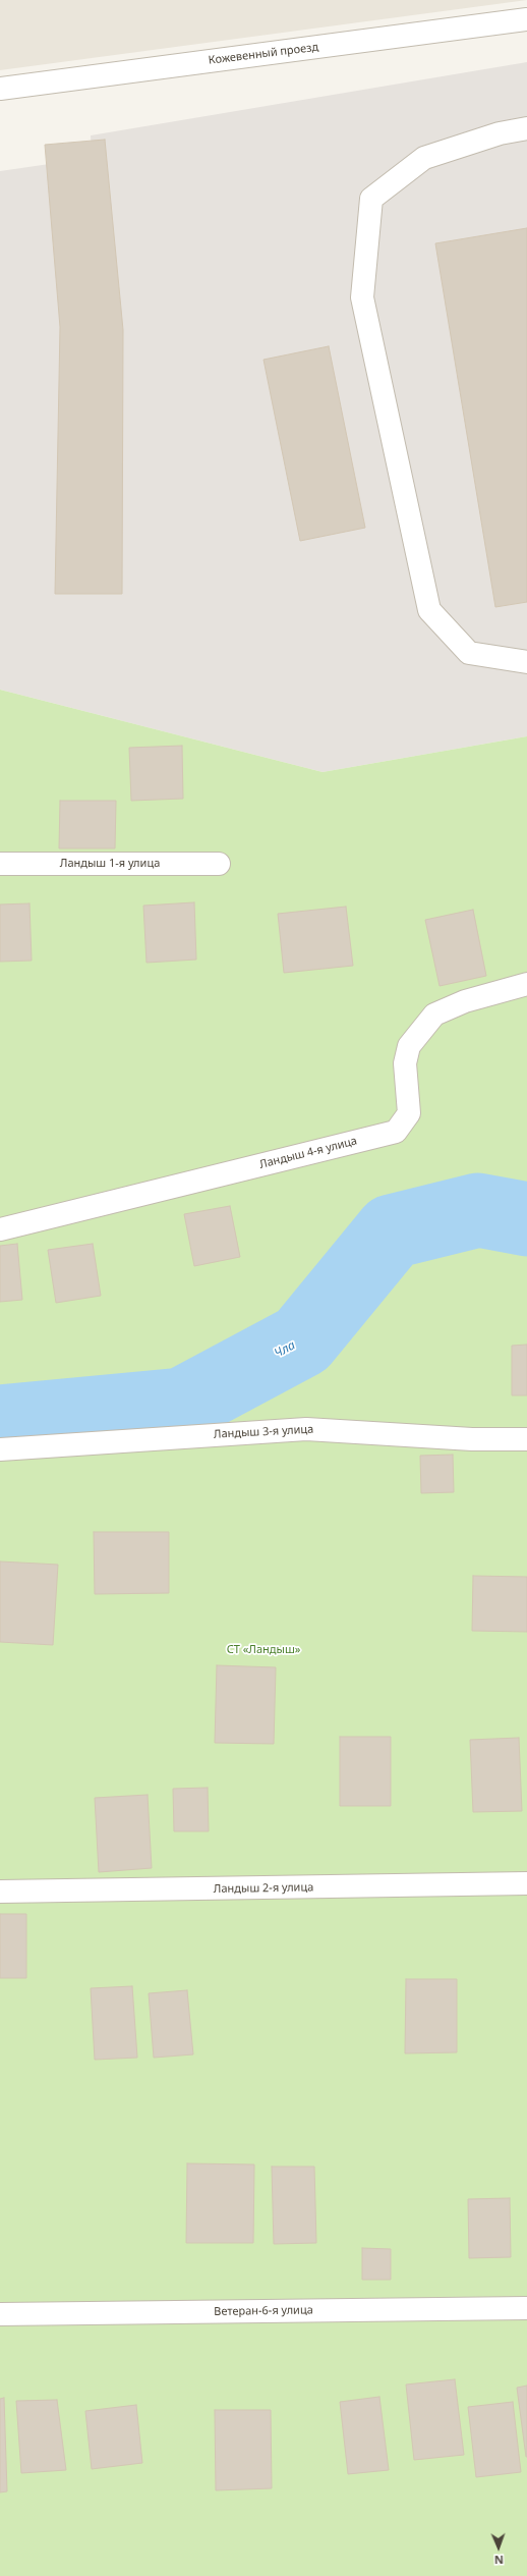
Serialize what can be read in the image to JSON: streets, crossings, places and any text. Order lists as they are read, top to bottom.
{
  "streets": {
    "street": [
      "Кожевенный проезд",
      "Ландыш 1-я улица",
      "Ландыш 4-я улица",
      "Ландыш 3-я улица",
      "Ландыш 2-я улица",
      "Ветеран-6-я улица"
    ]
  },
  "water": ["Чла"],
  "parks": ["СТ «Ландыш»"],
  "north": "bottom"
}
